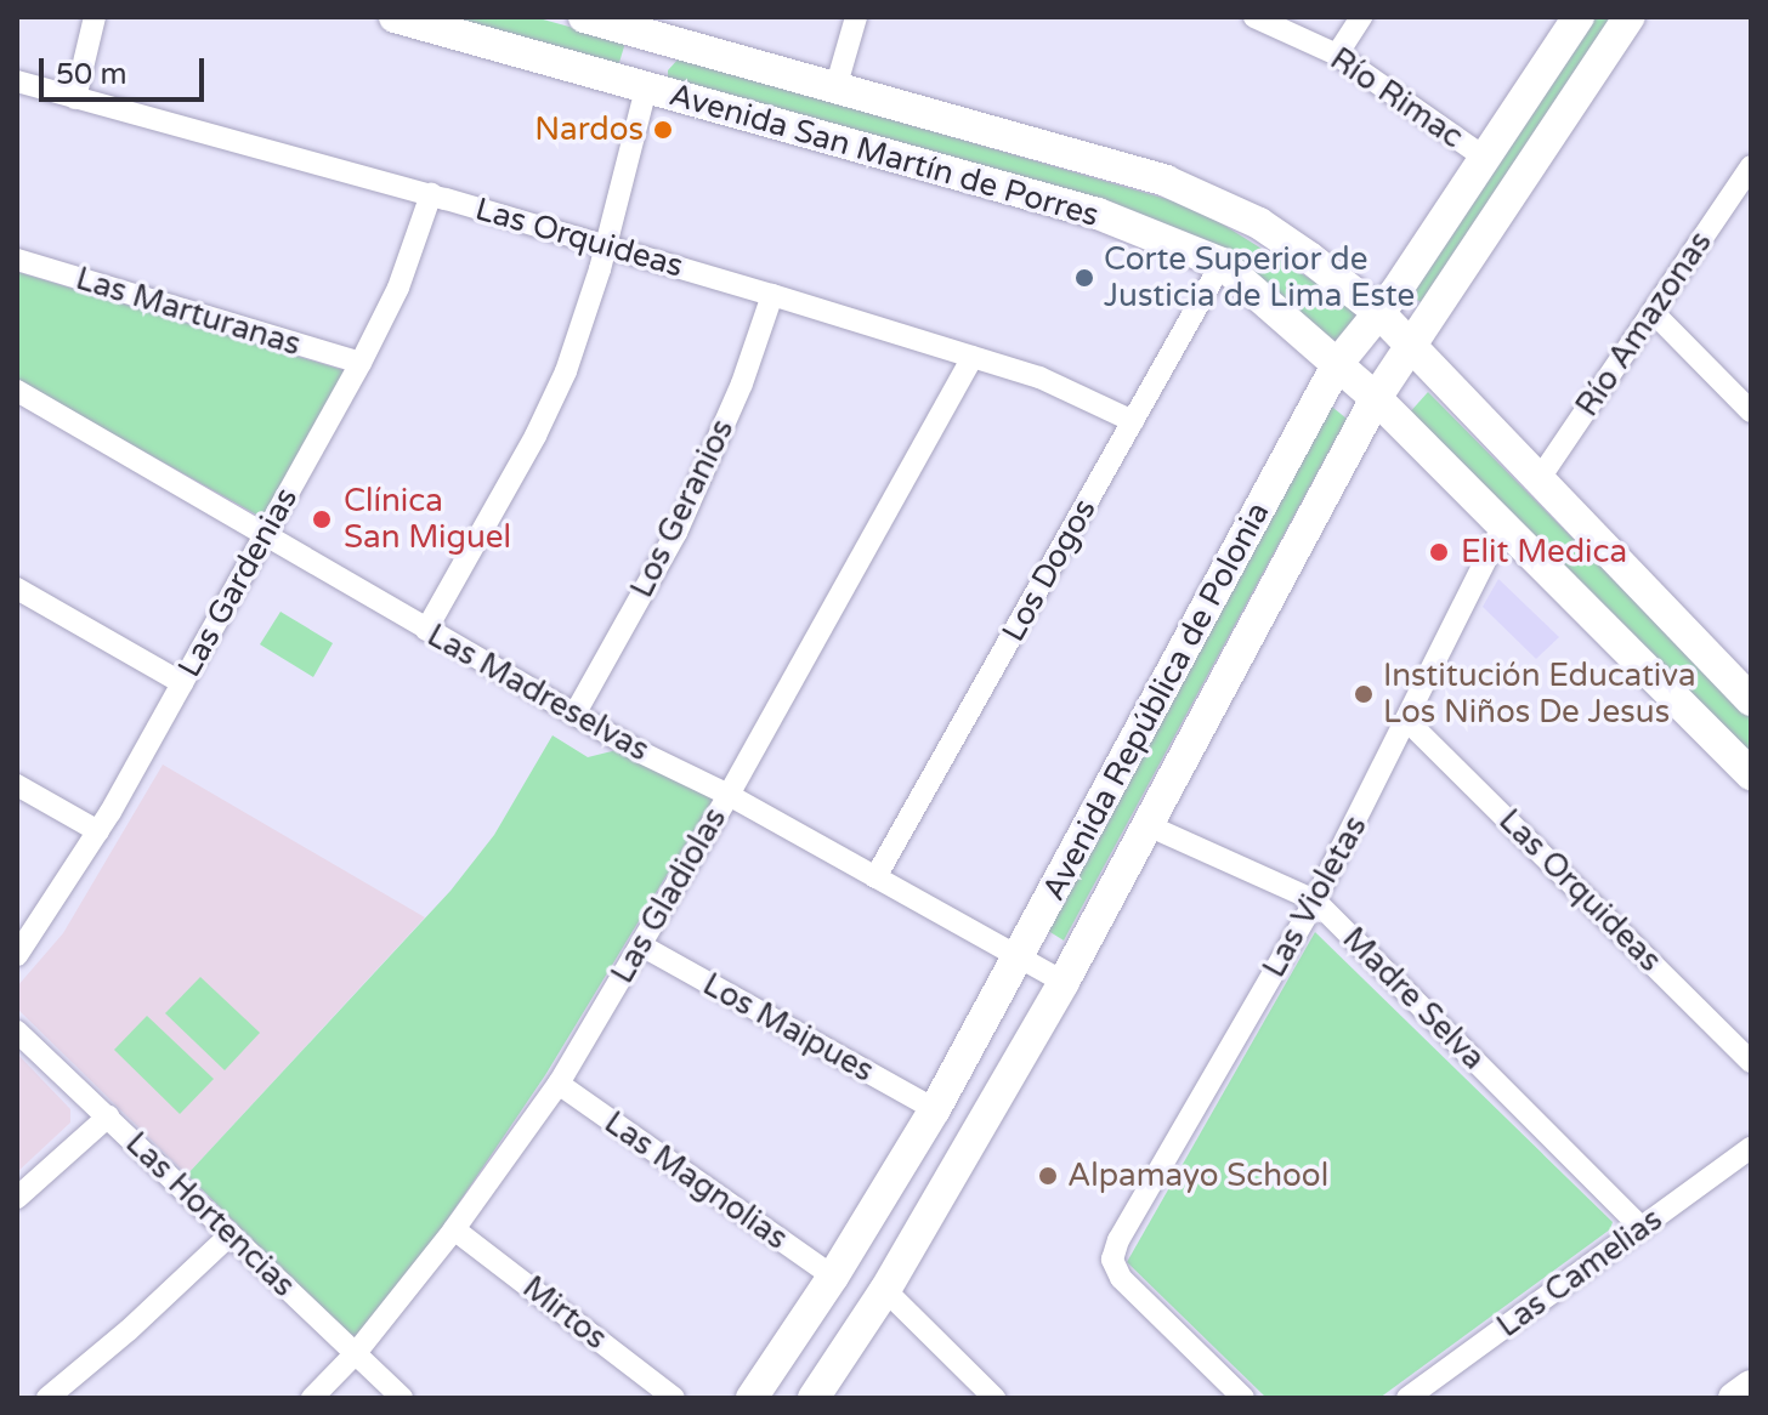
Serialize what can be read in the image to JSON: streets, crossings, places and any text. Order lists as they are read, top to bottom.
{
  "streets": {
    "main road": ["Avenida San Martín de Porres", "Avenida República de Polonia"],
    "street": [
      "Río Rimac",
      "Las Orquideas",
      "Las Marturanas",
      "Río Amazonas",
      "Los Geranios",
      "Los Dogos",
      "Las Gardenias",
      "Las Madreselvas",
      "Las Gladiolas",
      "Las Violetas",
      "Madre Selva",
      "Los Maipues",
      "Las Magnolias",
      "Las Hortencias",
      "Las Camelias",
      "Mirtos"
    ]
  },
  "crossings": [
    ["Río Rimac", "Avenida República de Polonia"],
    ["Avenida San Martín de Porres", "Río Amazonas"],
    ["Avenida San Martín de Porres", "Los Dogos"],
    ["Avenida San Martín de Porres", "Avenida República de Polonia"],
    ["Avenida San Martín de Porres", "Las Violetas"],
    ["Las Orquideas", "Los Geranios"],
    ["Las Orquideas", "Los Dogos"],
    ["Las Orquideas", "Las Gardenias"],
    ["Las Orquideas", "Las Gladiolas"],
    ["Las Orquideas", "Las Violetas"],
    ["Las Marturanas", "Las Gardenias"],
    ["Los Geranios", "Las Madreselvas"],
    ["Los Dogos", "Las Madreselvas"],
    ["Las Gardenias", "Las Madreselvas"],
    ["Las Madreselvas", "Avenida República de Polonia"],
    ["Las Madreselvas", "Las Gladiolas"],
    ["Avenida República de Polonia", "Madre Selva"],
    ["Avenida República de Polonia", "Los Maipues"],
    ["Avenida República de Polonia", "Las Magnolias"],
    ["Las Gladiolas", "Los Maipues"],
    ["Las Gladiolas", "Las Magnolias"],
    ["Las Gladiolas", "Las Hortencias"],
    ["Las Gladiolas", "Mirtos"],
    ["Las Violetas", "Madre Selva"],
    ["Madre Selva", "Las Camelias"]
  ],
  "places": [
    "Nardos",
    "Corte Superior de Justicia de Lima Este",
    "Clínica San Miguel",
    "Elit Medica",
    "Institución Educativa Los Niños De Jesus",
    "Alpamayo School"
  ],
  "scale_bar": "50 m"
}
